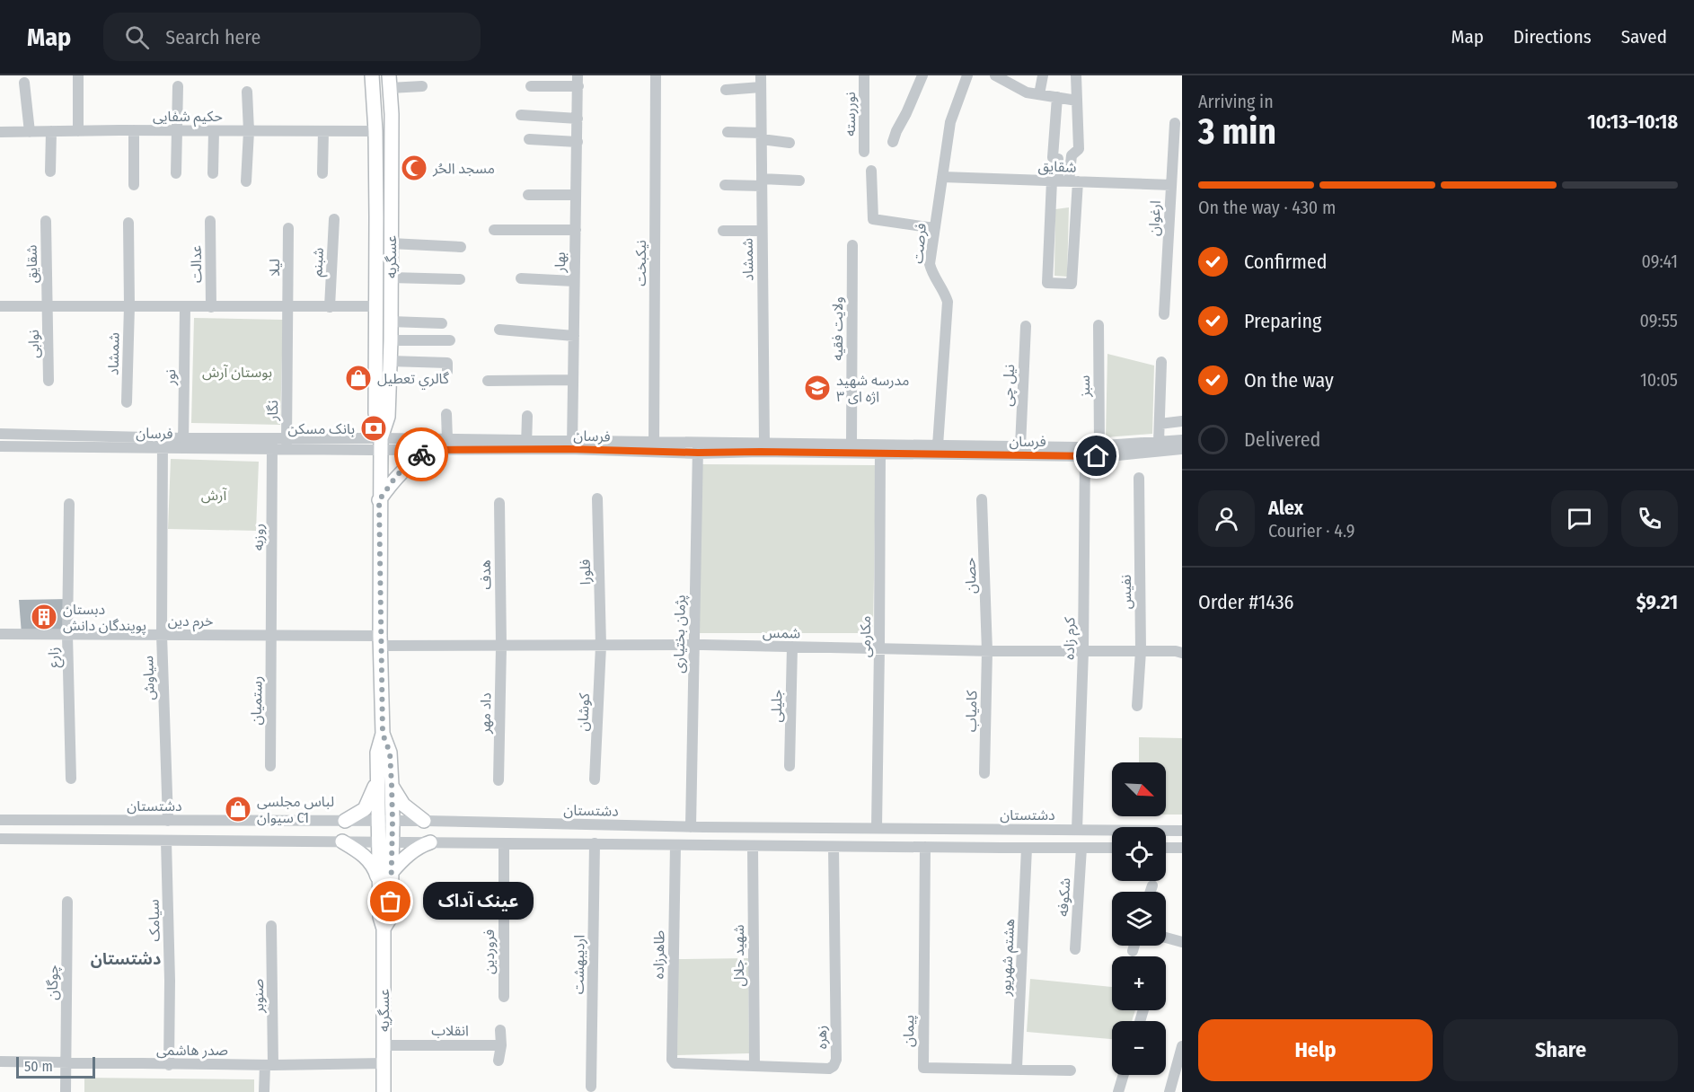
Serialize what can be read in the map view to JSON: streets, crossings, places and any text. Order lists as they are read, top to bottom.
{
  "streets": {
    "main road": ["عسگریه"],
    "street": [
      "نوررسته",
      "حکیم شفایی",
      "شقایق",
      "ارغوان",
      "فرصت",
      "شمشاد",
      "شبنم",
      "بهار",
      "نیکبخت",
      "عدالت",
      "لیلا",
      "ولایت فقیه",
      "نوابی",
      "نور",
      "نیل چی",
      "سبز",
      "نگار",
      "فرسان",
      "روزبه",
      "فلورا",
      "هدف",
      "حصان",
      "نفیس",
      "خرم دین",
      "شمس",
      "پژمان بختیاری",
      "مکارمی",
      "کرم زاده",
      "زارع",
      "سیاوش",
      "رستمیان",
      "جلیلی",
      "کامیاب",
      "کوشان",
      "داد مهر",
      "دشتستان",
      "شکوفه",
      "سیامک",
      "فروردین",
      "طاهرزاده",
      "شهید جلال",
      "هشتم شهریور",
      "اردیبهشت",
      "چوگان",
      "صنوبر",
      "انقلاب",
      "پیمان",
      "زهره",
      "صدر هاشمی"
    ]
  },
  "crossings": [
    ["حکیم شفایی", "عسگریه"],
    ["شقایق", "ارغوان"],
    ["شقایق", "فرصت"],
    ["شقایق", "نوابی"],
    ["فرصت", "فرسان"],
    ["عسگریه", "فرسان"],
    ["عسگریه", "خرم دین"],
    ["عسگریه", "شمس"],
    ["عسگریه", "دشتستان"],
    ["عسگریه", "انقلاب"],
    ["عسگریه", "صدر هاشمی"],
    ["شمشاد", "فرسان"],
    ["بهار", "فرسان"],
    ["نیکبخت", "فرسان"],
    ["لیلا", "نگار"],
    ["ولایت فقیه", "فرسان"],
    ["نور", "فرسان"],
    ["نیل چی", "فرسان"],
    ["سبز", "فرسان"],
    ["نگار", "فرسان"],
    ["فرسان", "روزبه"],
    ["فرسان", "پژمان بختیاری"],
    ["فرسان", "مکارمی"],
    ["فرسان", "کرم زاده"],
    ["فرسان", "سیاوش"],
    ["روزبه", "خرم دین"],
    ["روزبه", "رستمیان"],
    ["فلورا", "شمس"],
    ["فلورا", "کوشان"],
    ["هدف", "شمس"],
    ["هدف", "داد مهر"],
    ["حصان", "شمس"],
    ["حصان", "کامیاب"],
    ["نفیس", "شمس"],
    ["خرم دین", "شمس"],
    ["خرم دین", "زارع"],
    ["خرم دین", "سیاوش"],
    ["خرم دین", "رستمیان"],
    ["شمس", "پژمان بختیاری"],
    ["شمس", "مکارمی"],
    ["شمس", "کرم زاده"],
    ["شمس", "جلیلی"],
    ["شمس", "کامیاب"],
    ["شمس", "کوشان"],
    ["شمس", "داد مهر"],
    ["پژمان بختیاری", "دشتستان"],
    ["مکارمی", "دشتستان"],
    ["کرم زاده", "دشتستان"],
    ["سیاوش", "دشتستان"],
    ["سیامک", "صدر هاشمی"],
    ["طاهرزاده", "زهره"],
    ["شهید جلال", "زهره"],
    ["هشتم شهریور", "پیمان"],
    ["چوگان", "صدر هاشمی"],
    ["صنوبر", "صدر هاشمی"]
  ],
  "districts": ["دشتستان"],
  "parks": ["بوستان آرش", "آرش"],
  "places": {
    "mosque": ["مسجد الحُر"],
    "shop": ["گالري تعطيل", "لباس مجلسی سیوان C1"],
    "school or university": ["مدرسه شهید اژه ای ۳"],
    "bank": ["بانک مسکن"],
    "building": ["دبستان پویندگان دانش"],
    "other": ["عینک آداک"]
  },
  "scale_bar": "50 m",
  "north": "bottom right",
  "page": {
    "header": "Map",
    "search": "Search here",
    "nav": ["Map", "Directions", "Saved"],
    "heading": ["3 min", "Arriving in", "10:13–10:18"],
    "panel": [
      "Alex",
      "Courier · 4.9",
      "Order #1436",
      "$9.21"
    ],
    "bar": "On the way · 430 m",
    "list": [
      ["Confirmed", "09:41"],
      ["Preparing", "09:55"],
      ["On the way", "10:05"],
      "Delivered"
    ],
    "map_buttons": ["+", "−"],
    "bubble": "عینک آداک",
    "buttons": ["Help", "Share"],
    "scale": "50 m"
  }
}
